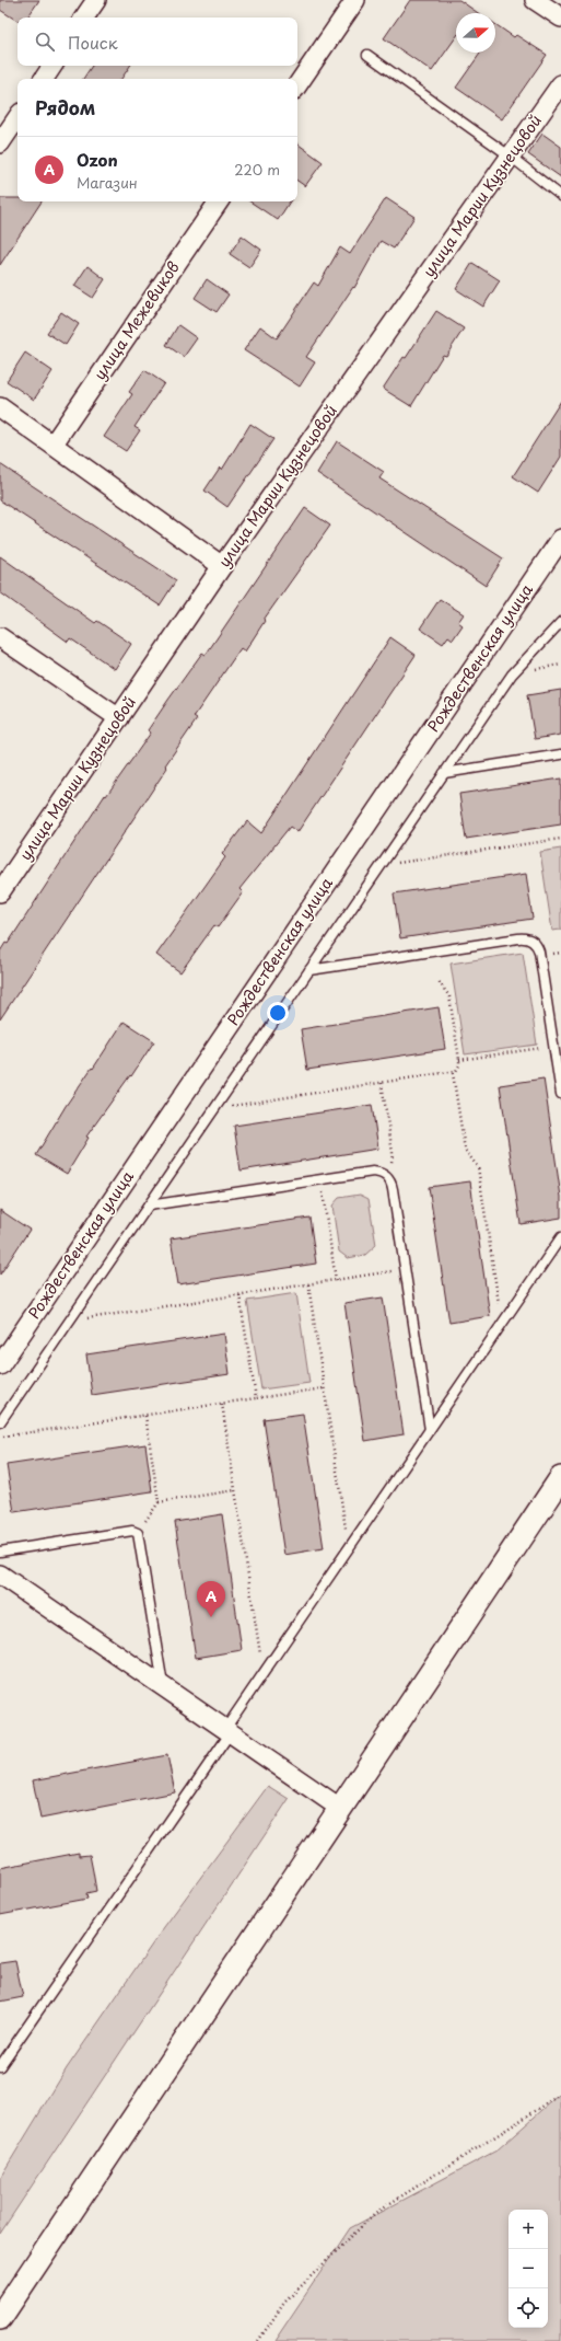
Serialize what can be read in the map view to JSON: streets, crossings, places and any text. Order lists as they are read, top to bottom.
{
  "streets": {
    "street": ["улица Марии Кузнецовой", "улица Межевиков", "Рождественская улица"]
  },
  "north": "right",
  "page": {
    "search": "Поиск",
    "heading": "Рядом",
    "list": [
      {
        "mark": "A",
        "name": "Ozon",
        "note": "Магазин",
        "value": "220 m"
      }
    ],
    "pins": "A",
    "map_buttons": ["+", "−"]
  }
}
